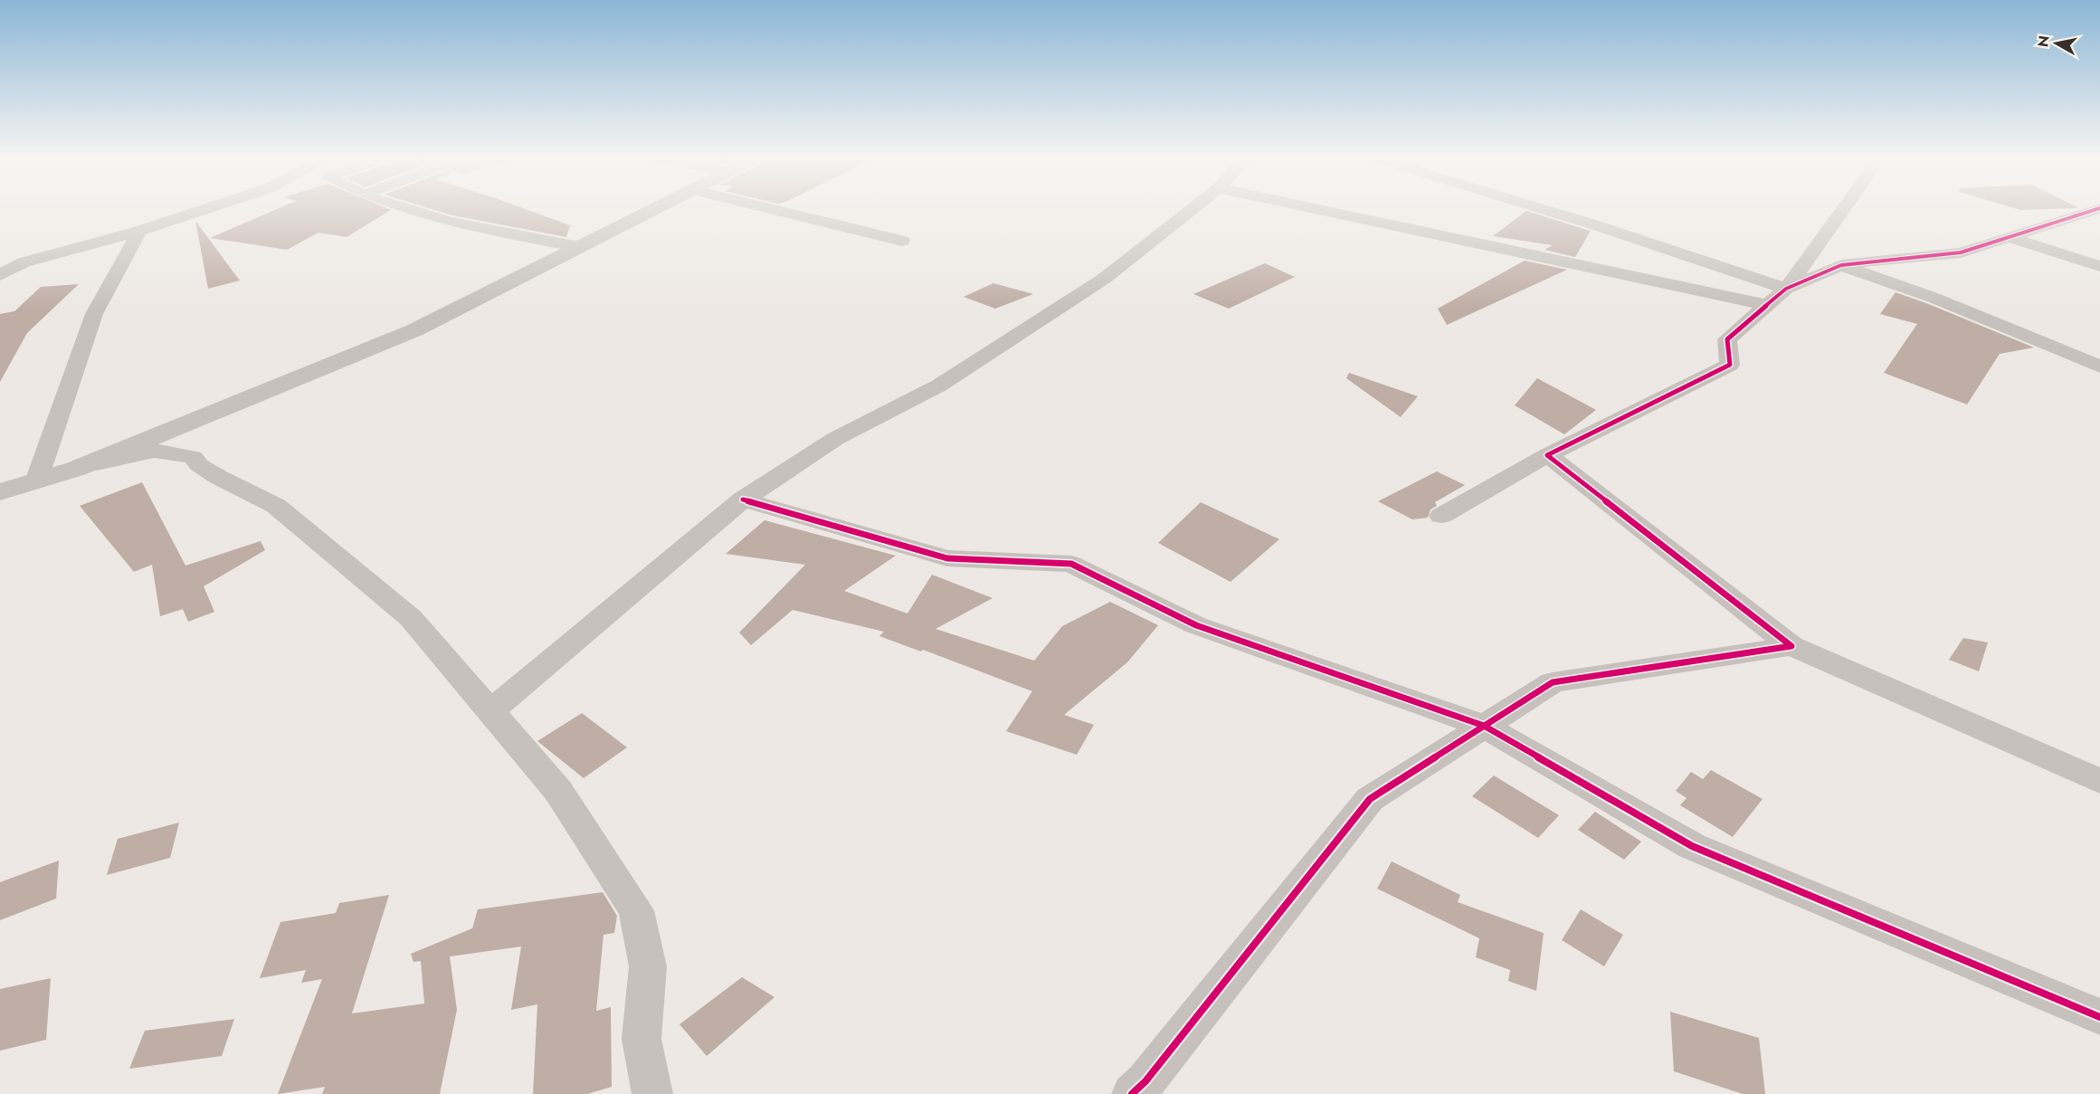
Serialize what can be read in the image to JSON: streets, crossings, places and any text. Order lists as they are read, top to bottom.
{
  "north": "left"
}
